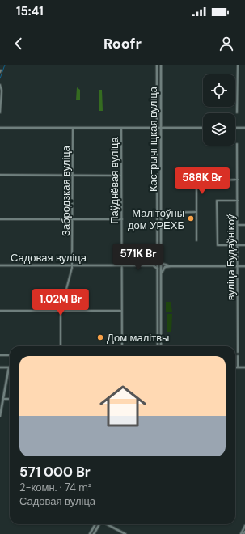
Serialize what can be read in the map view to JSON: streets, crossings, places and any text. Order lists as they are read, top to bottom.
{
  "streets": {
    "main road": ["Кастрычніцкая вуліца", "Садовая вуліца"],
    "street": ["Паўднёвая вуліца", "Забродзкая вуліца", "вуліца Будаўнікоў"]
  },
  "crossings": [
    ["Паўднёвая вуліца", "Садовая вуліца"],
    ["Забродзкая вуліца", "Садовая вуліца"]
  ],
  "places": ["Малітоўны дом УРЕХБ", "Дом малітвы"],
  "page": {
    "status": "15:41",
    "header": "Roofr",
    "price": ["588K Br", "571K Br", "1.02M Br"],
    "list": [
      {
        "name": "571 000 Br",
        "note": "2-комн. · 74 m² · Садовая вуліца"
      }
    ]
  }
}
